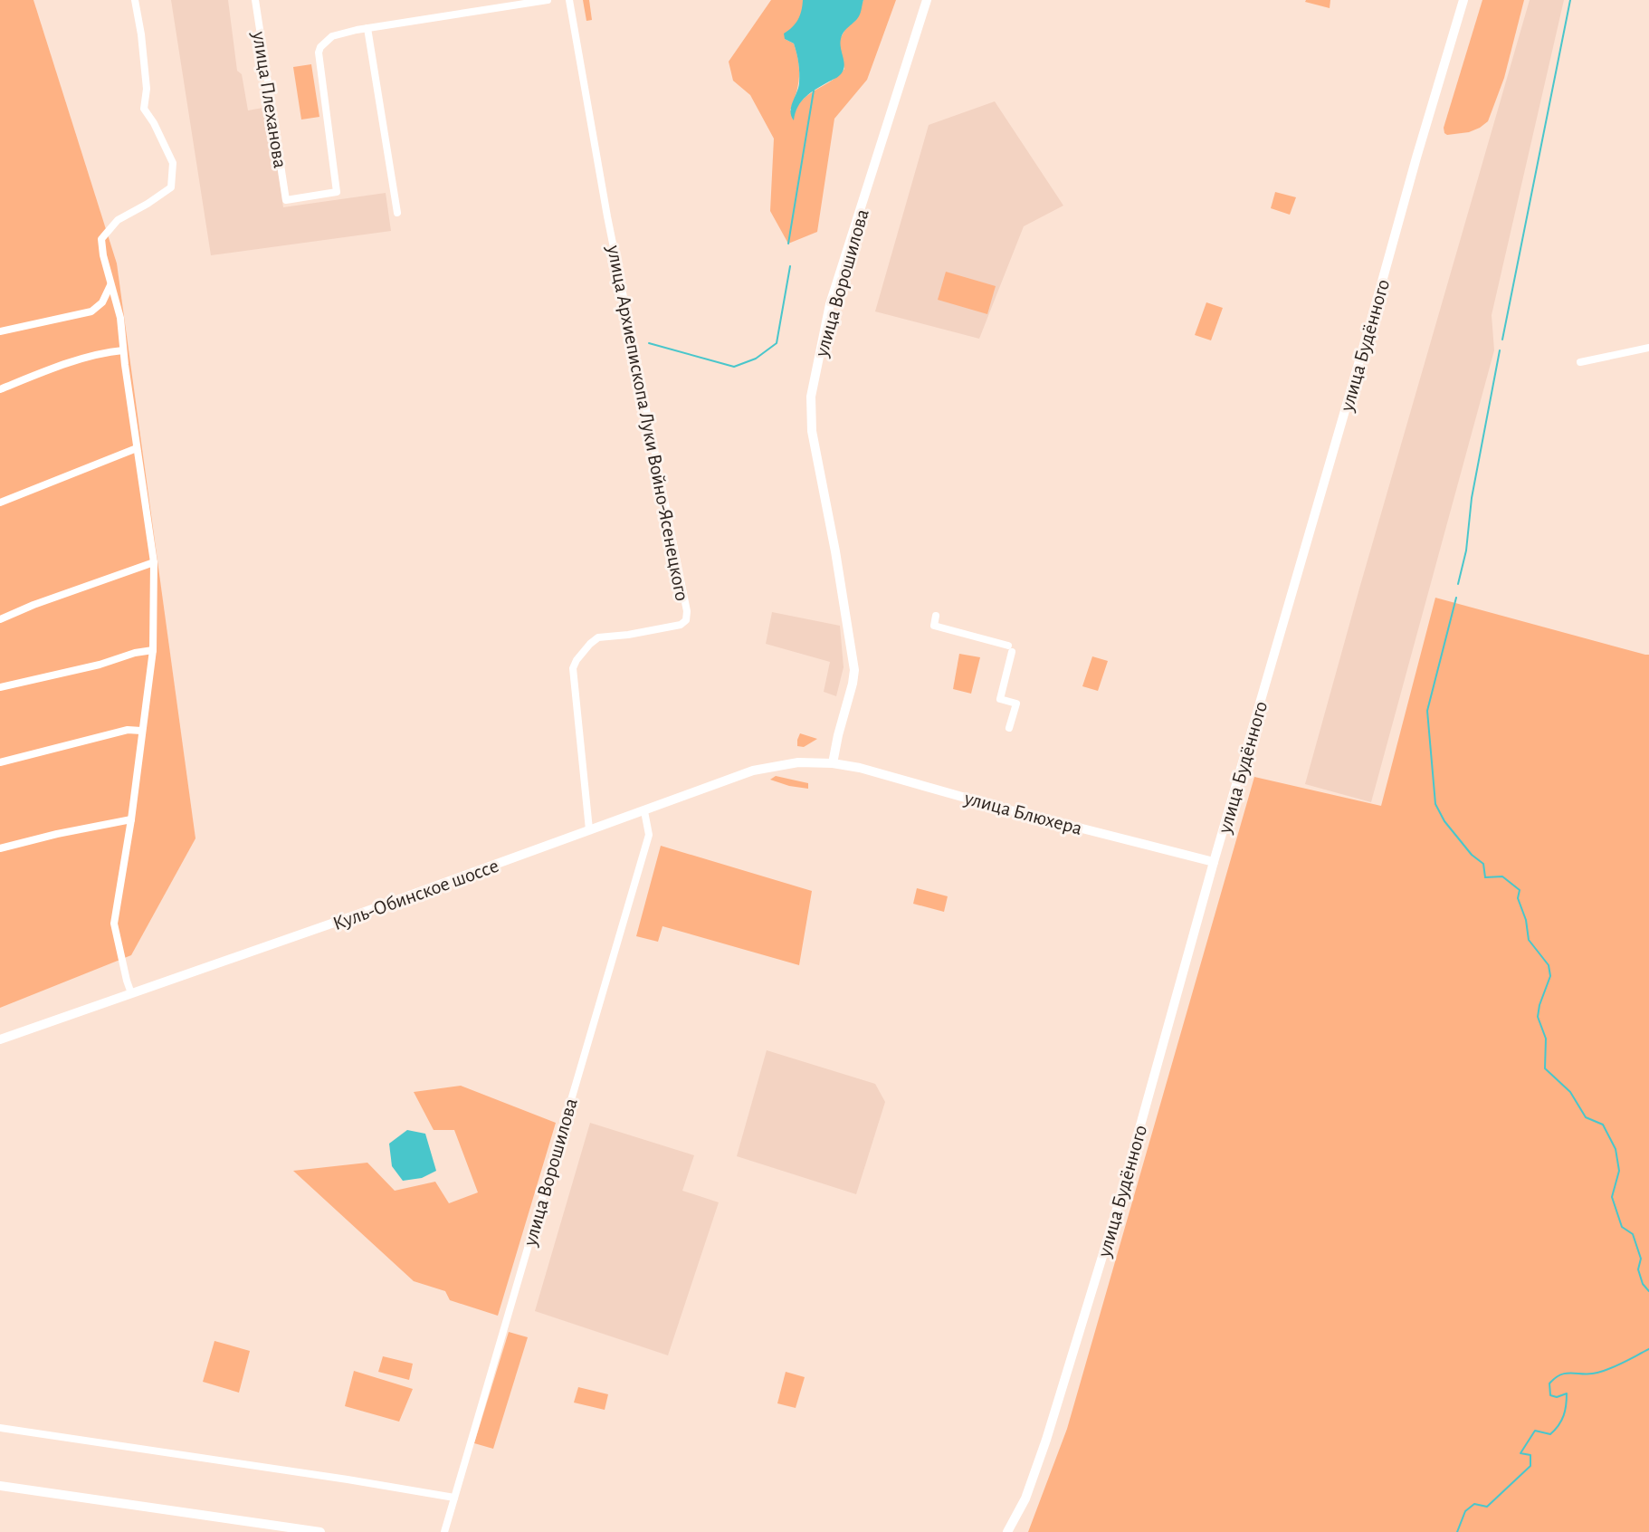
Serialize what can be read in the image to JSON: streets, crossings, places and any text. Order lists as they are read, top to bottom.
{
  "streets": {
    "main road": [
      "улица Ворошилова",
      "улица Будённого",
      "улица Блюхера",
      "Куль-Обинское шоссе"
    ],
    "street": ["улица Плеханова", "улица Архиепископа Луки Войно-Ясенецкого"]
  },
  "crossings": [
    ["улица Ворошилова", "улица Блюхера"],
    ["улица Ворошилова", "Куль-Обинское шоссе"],
    ["улица Будённого", "улица Блюхера"],
    ["улица Архиепископа Луки Войно-Ясенецкого", "Куль-Обинское шоссе"],
    ["улица Блюхера", "Куль-Обинское шоссе"]
  ]
}
